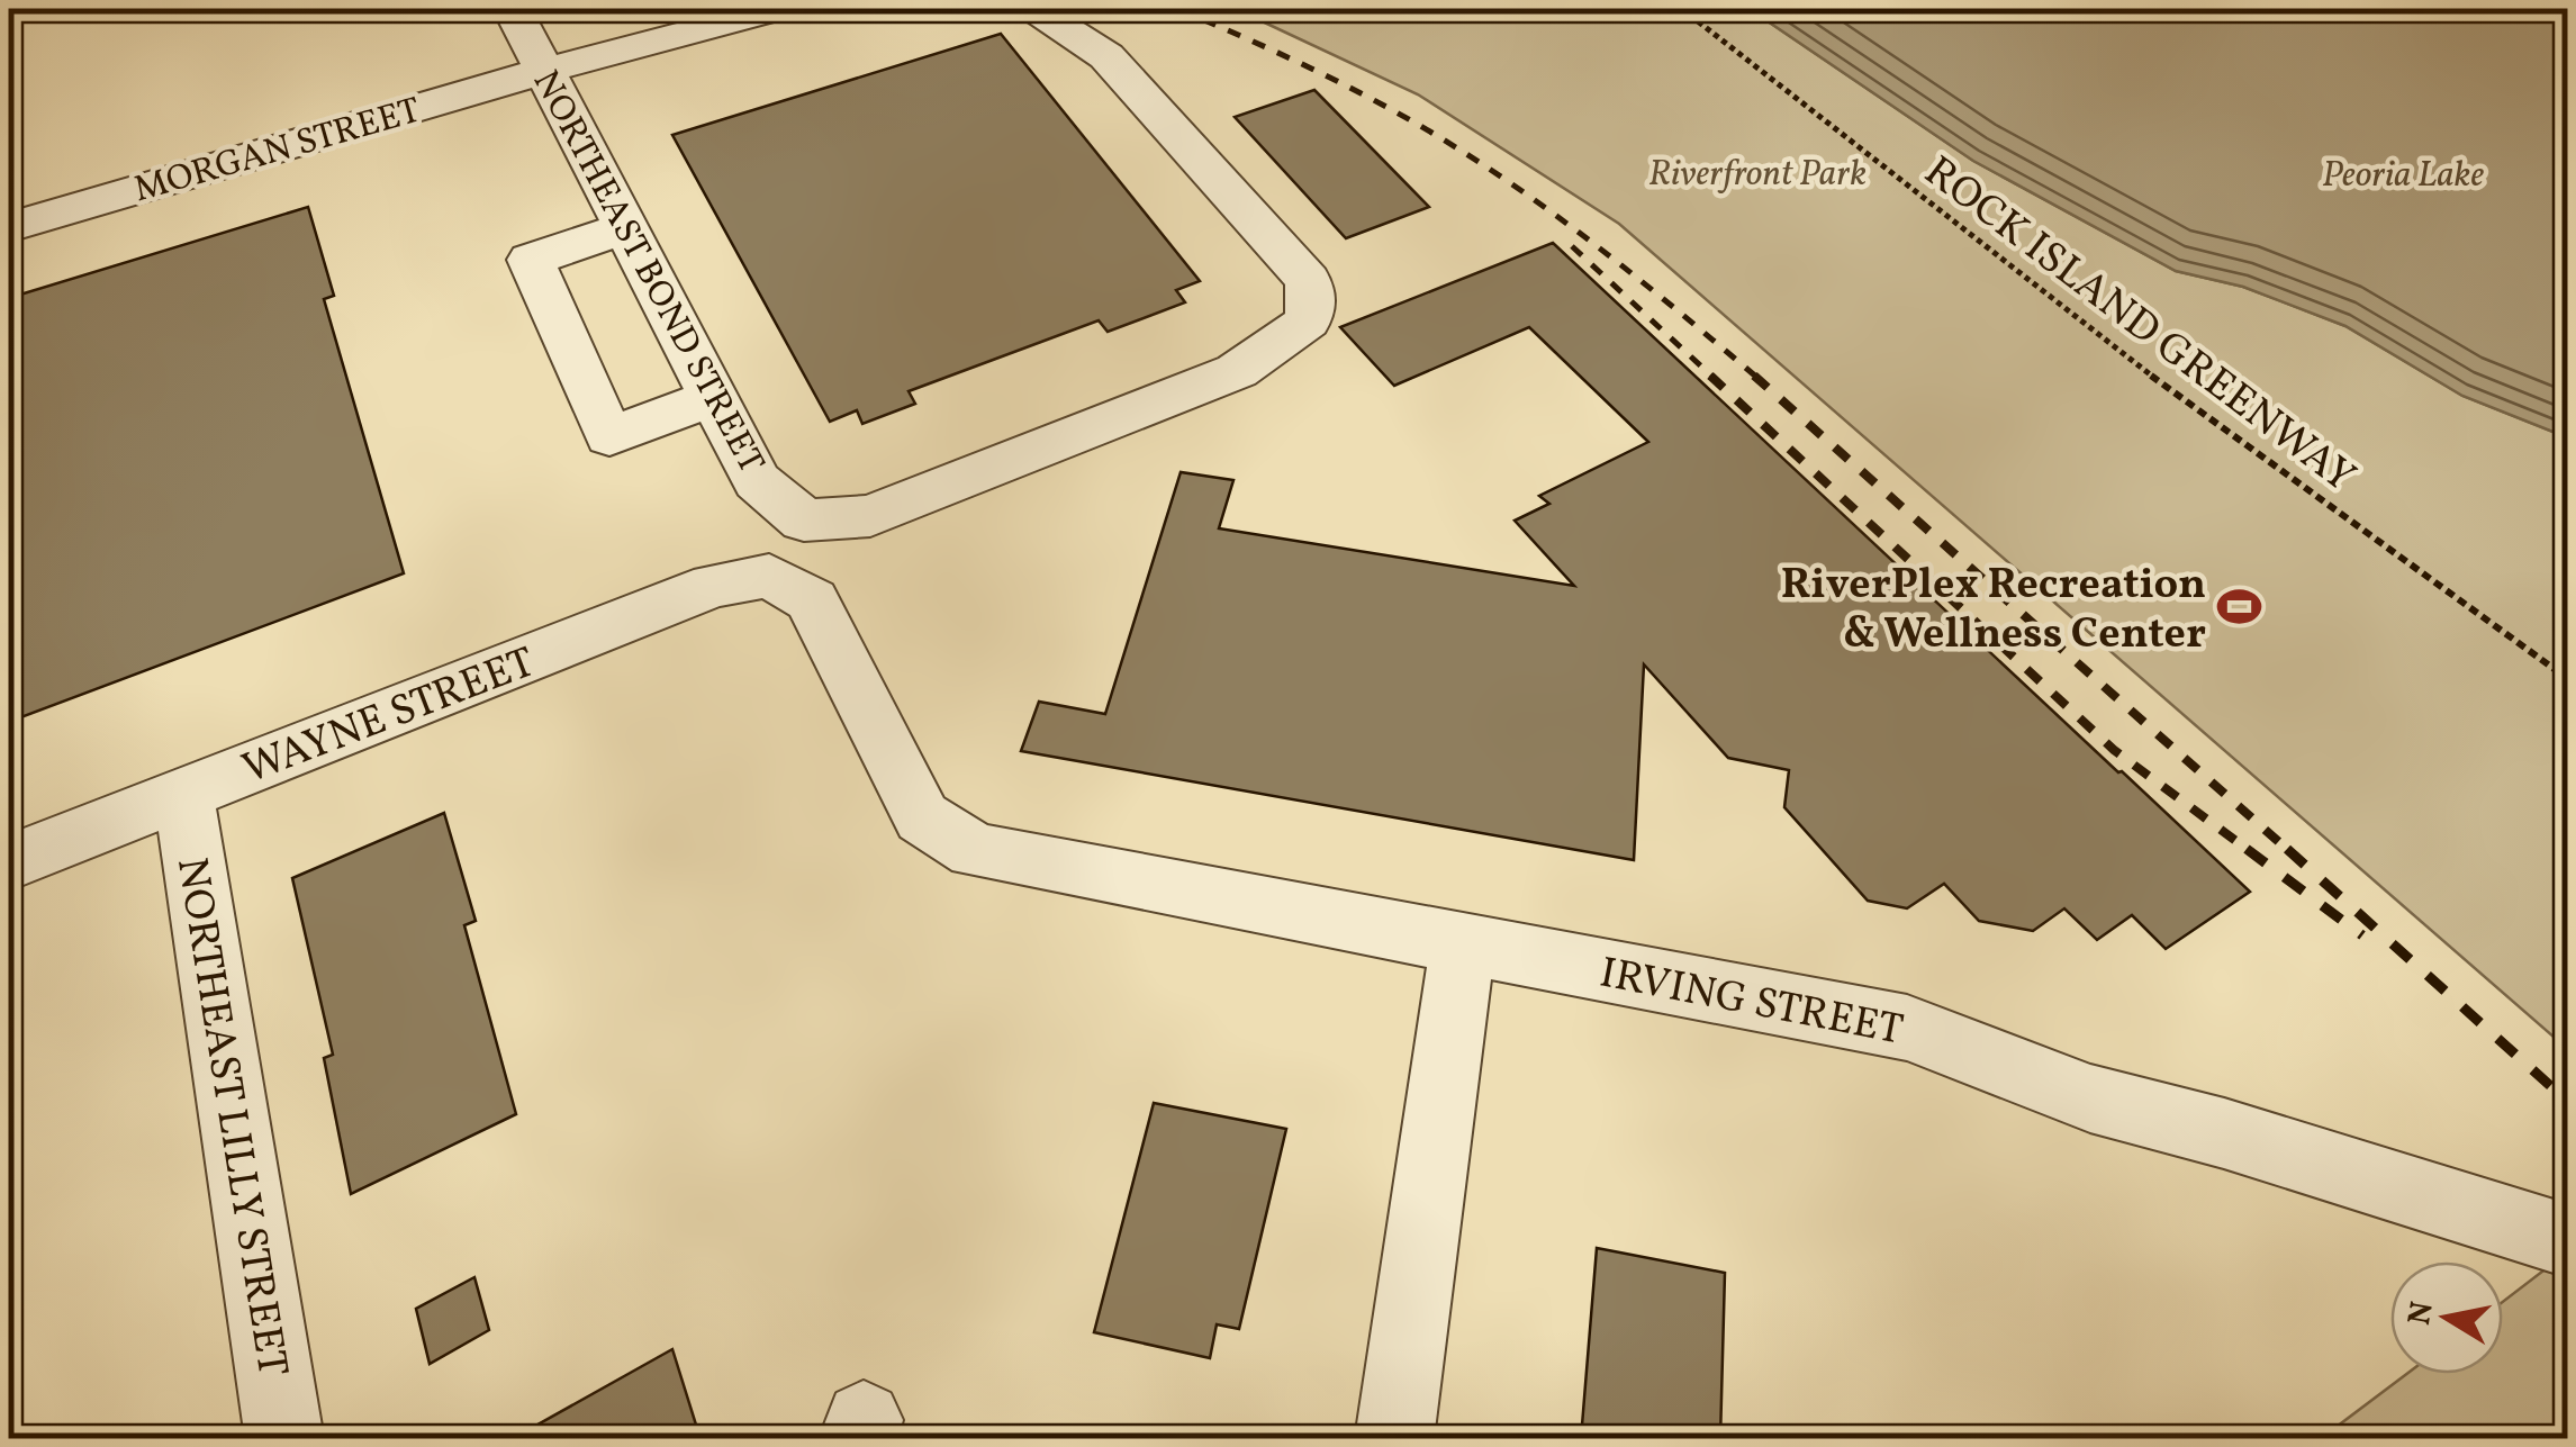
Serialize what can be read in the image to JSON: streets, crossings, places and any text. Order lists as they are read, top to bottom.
{
  "streets": {
    "street": [
      "MORGAN STREET",
      "NORTHEAST BOND STREET",
      "WAYNE STREET",
      "IRVING STREET",
      "NORTHEAST LILLY STREET"
    ],
    "path": ["ROCK ISLAND GREENWAY"]
  },
  "crossings": [
    ["MORGAN STREET", "NORTHEAST BOND STREET"],
    ["WAYNE STREET", "IRVING STREET"],
    ["WAYNE STREET", "NORTHEAST LILLY STREET"]
  ],
  "water": ["Peoria Lake"],
  "parks": ["Riverfront Park"],
  "places": {
    "sports": ["RiverPlex Recreation & Wellness Center"]
  },
  "north": "left"
}
